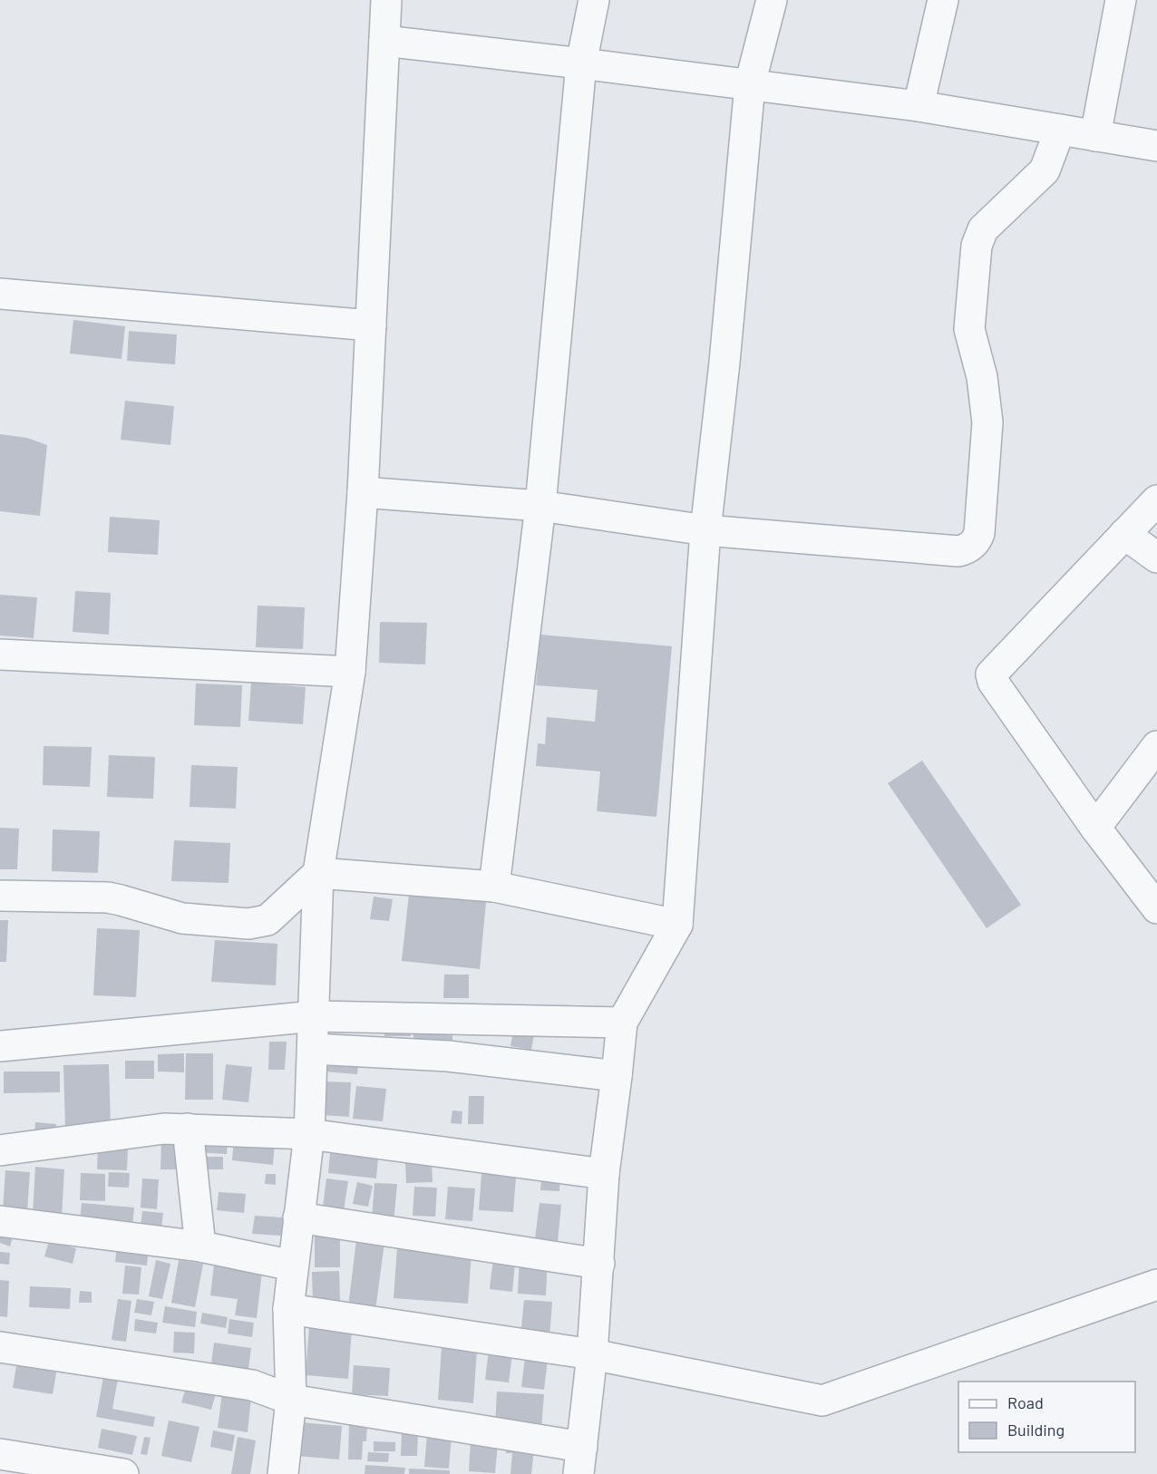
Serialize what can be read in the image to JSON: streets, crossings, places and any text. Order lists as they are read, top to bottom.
{
  "legend": ["Road", "Building"]
}
